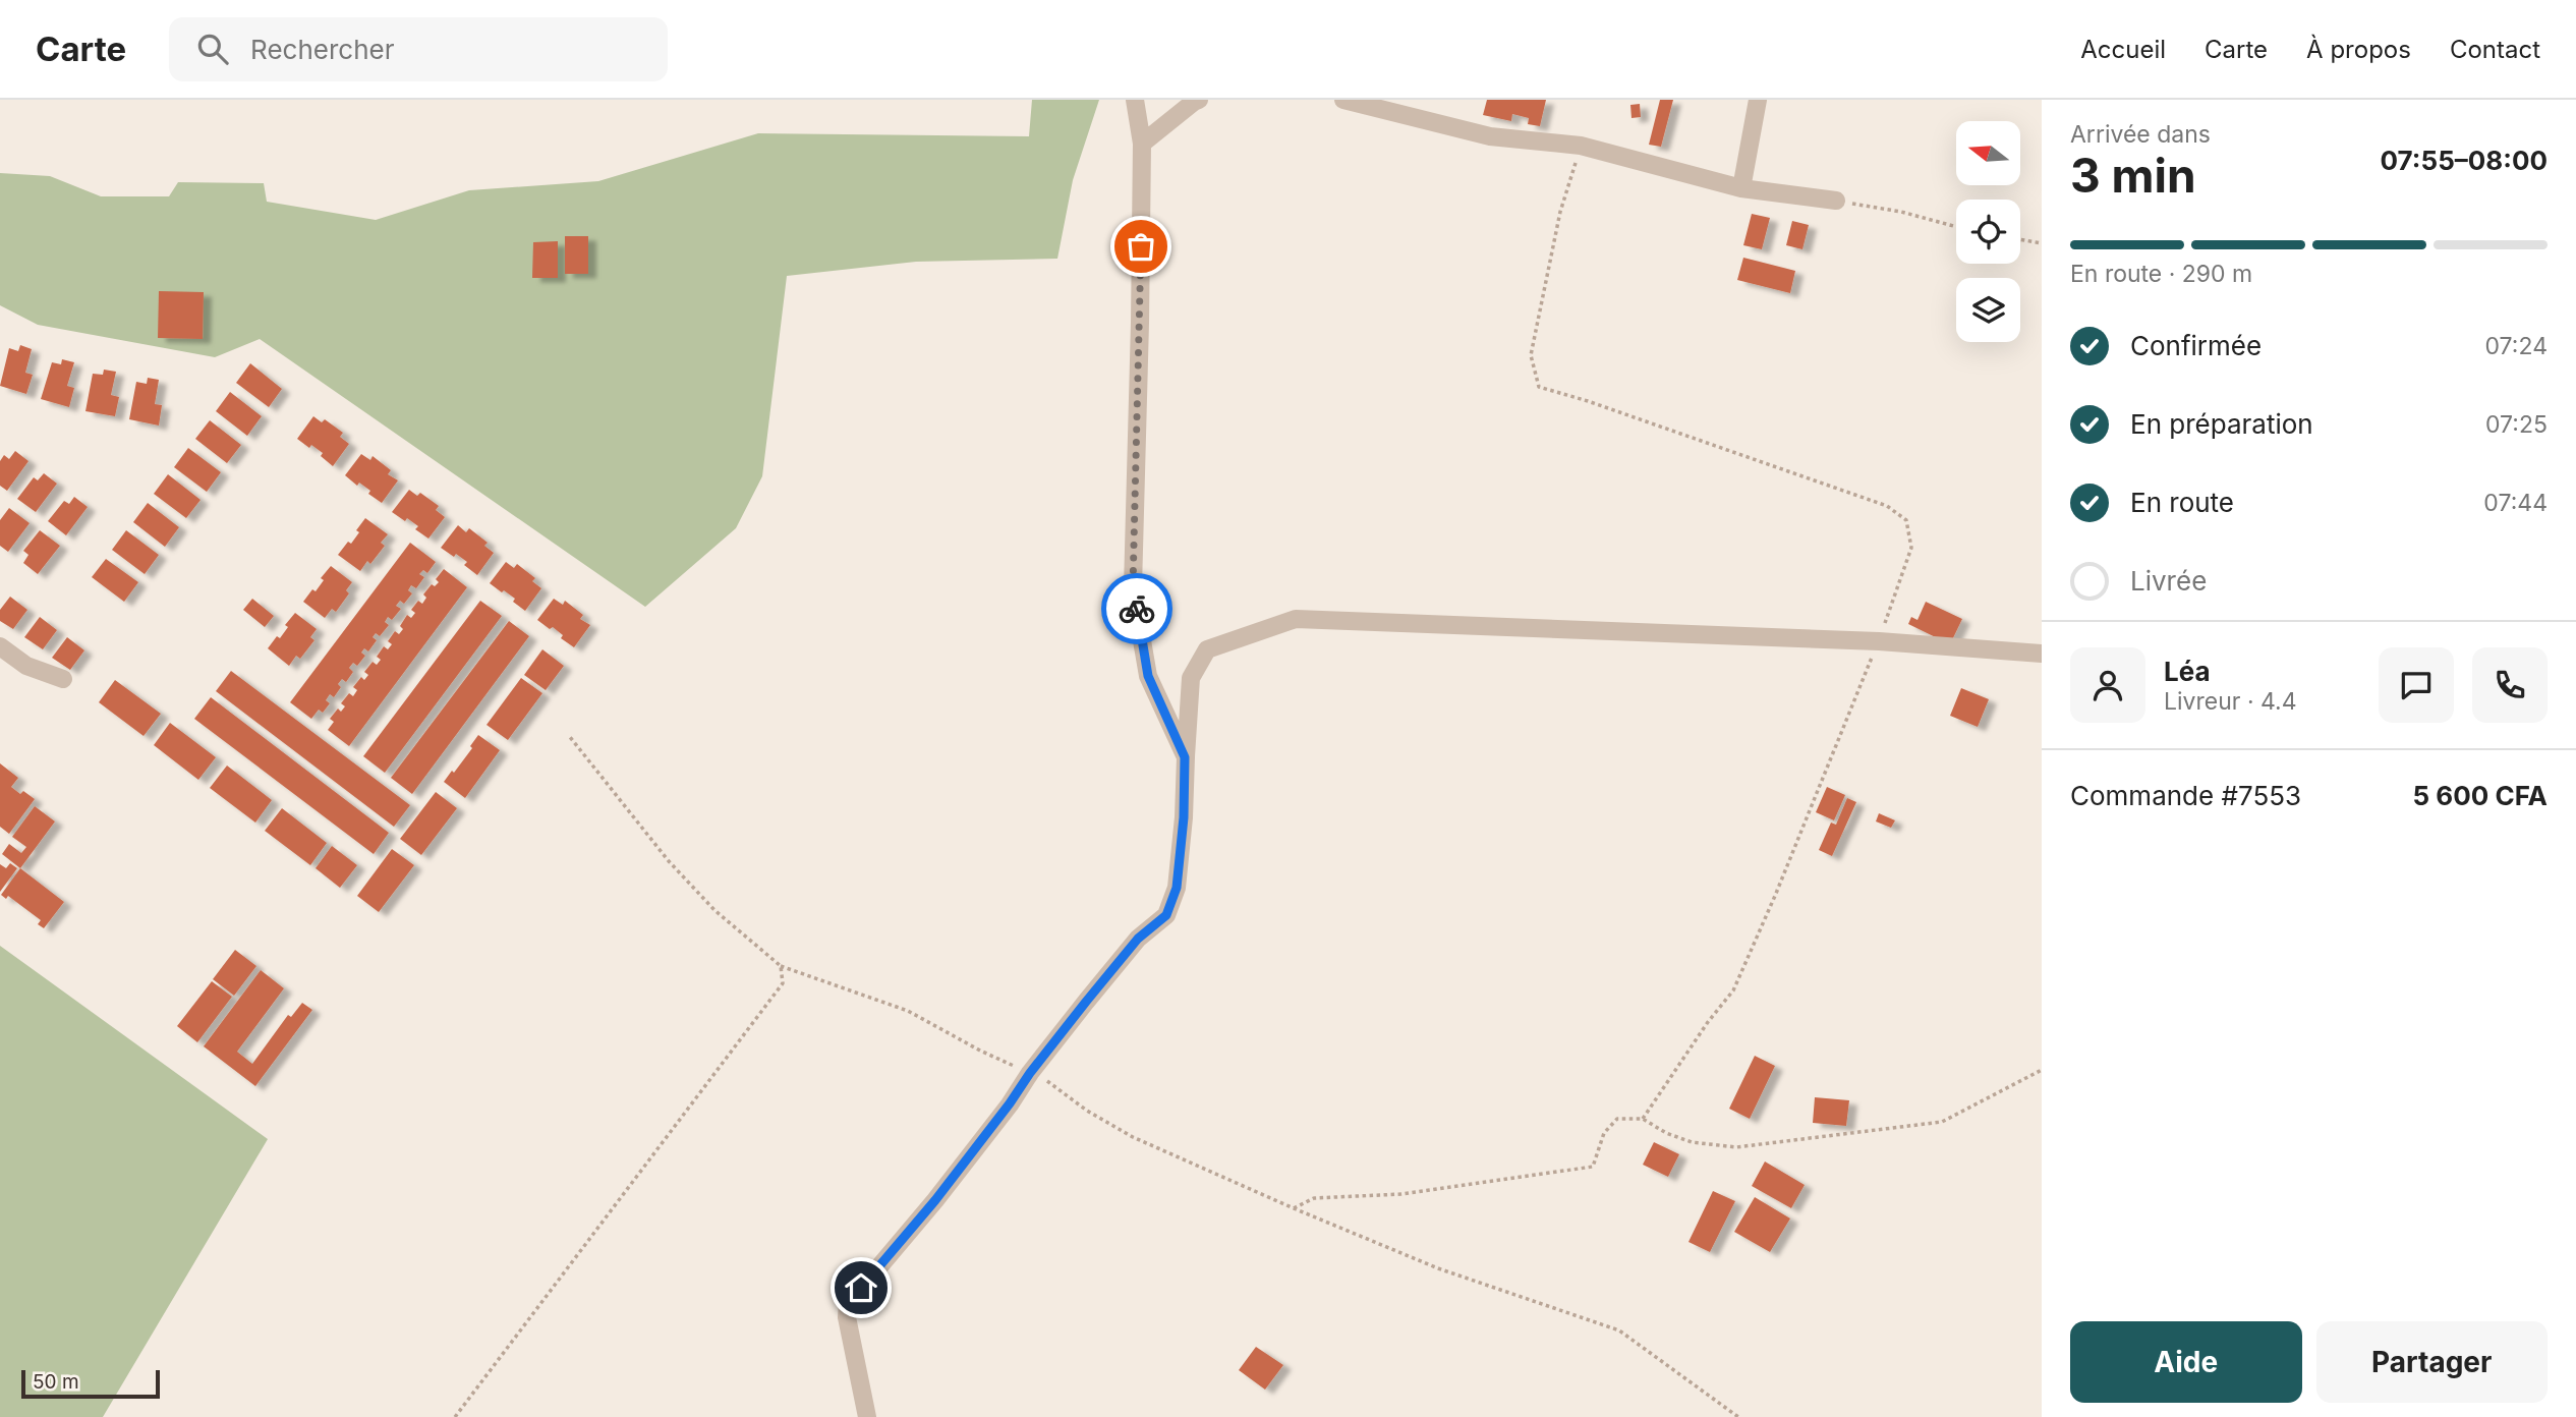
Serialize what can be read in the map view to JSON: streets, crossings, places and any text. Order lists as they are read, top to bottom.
{
  "scale_bar": "50 m",
  "north": "left",
  "page": {
    "header": "Carte",
    "search": "Rechercher",
    "nav": [
      "Accueil",
      "Carte",
      "À propos",
      "Contact"
    ],
    "heading": ["3 min", "Arrivée dans", "07:55–08:00"],
    "panel": [
      "Léa",
      "Livreur · 4.4",
      "Commande #7553",
      "5 600 CFA"
    ],
    "bar": "En route · 290 m",
    "list": [
      ["Confirmée", "07:24"],
      ["En préparation", "07:25"],
      ["En route", "07:44"],
      "Livrée"
    ],
    "buttons": ["Aide", "Partager"],
    "scale": "50 m"
  }
}
